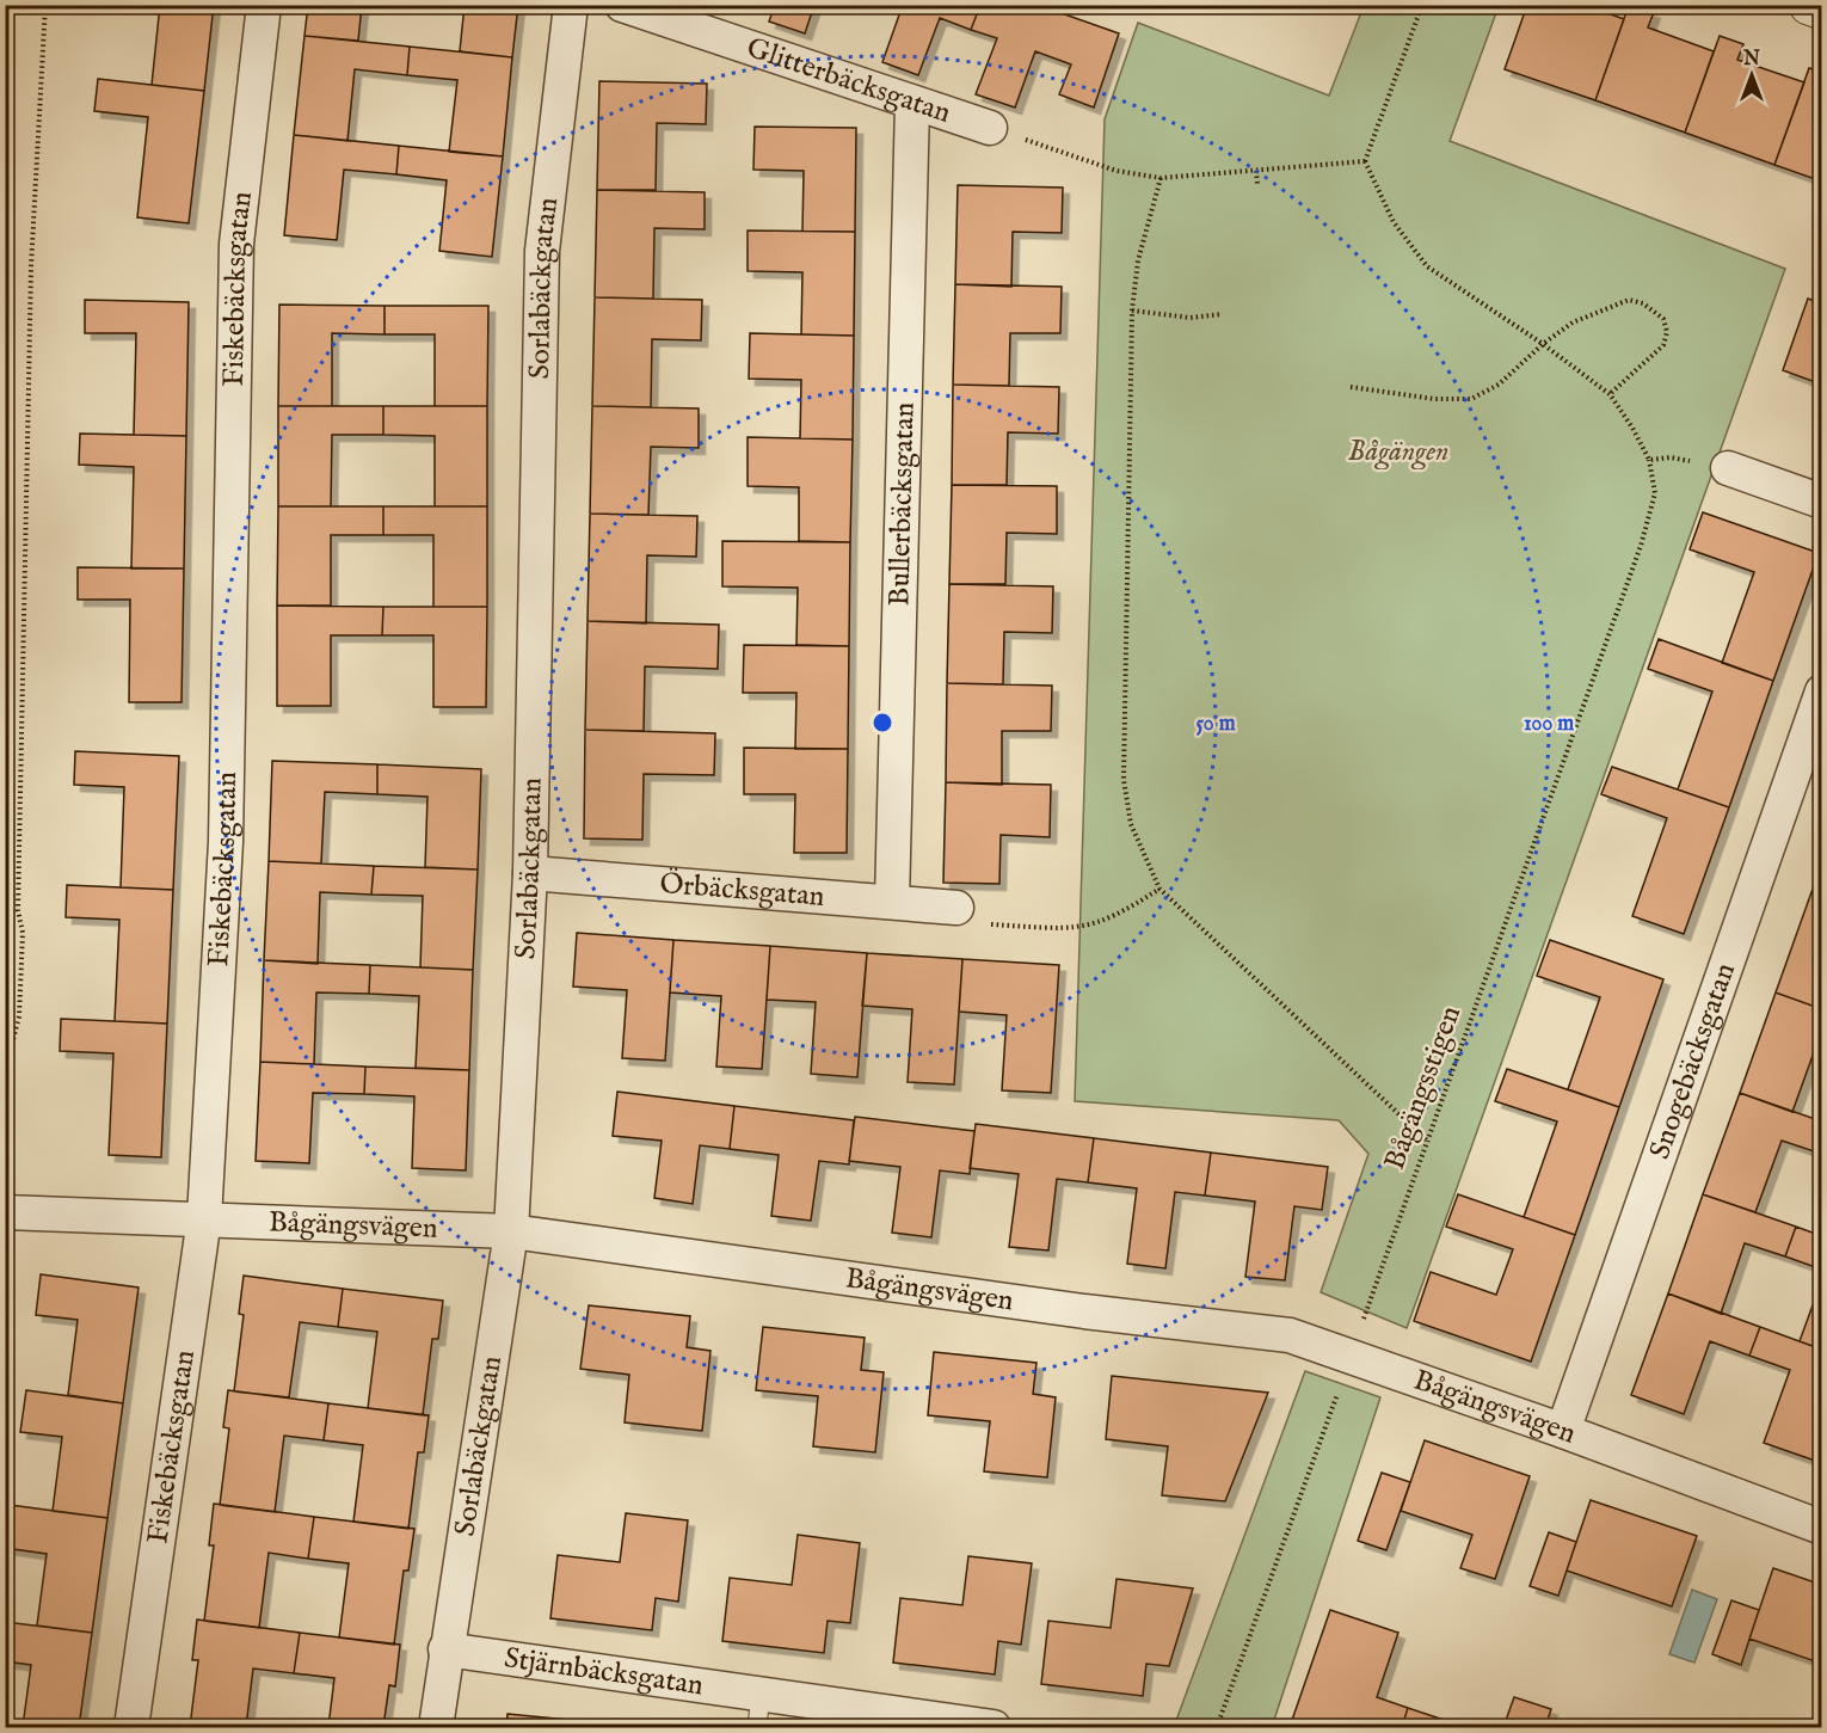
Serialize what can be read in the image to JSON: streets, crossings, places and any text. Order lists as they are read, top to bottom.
{
  "streets": {
    "street": [
      "Glitterbäcksgatan",
      "Fiskebäcksgatan",
      "Sorlabäckgatan",
      "Bullerbäcksgatan",
      "Örbäcksgatan",
      "Snogebäcksgatan",
      "Bågängsvägen",
      "Stjärnbäcksgatan"
    ],
    "path": ["Bågängsstigen"]
  },
  "crossings": [
    ["Glitterbäcksgatan", "Bullerbäcksgatan"],
    ["Fiskebäcksgatan", "Bågängsvägen"],
    ["Sorlabäckgatan", "Örbäcksgatan"],
    ["Sorlabäckgatan", "Bågängsvägen"],
    ["Sorlabäckgatan", "Stjärnbäcksgatan"],
    ["Bullerbäcksgatan", "Örbäcksgatan"],
    ["Snogebäcksgatan", "Bågängsvägen"],
    ["Bågängsstigen", "Bågängsvägen"]
  ],
  "parks": ["Bågängen"],
  "north": "top",
  "rings": ["50 m", "100 m"]
}
